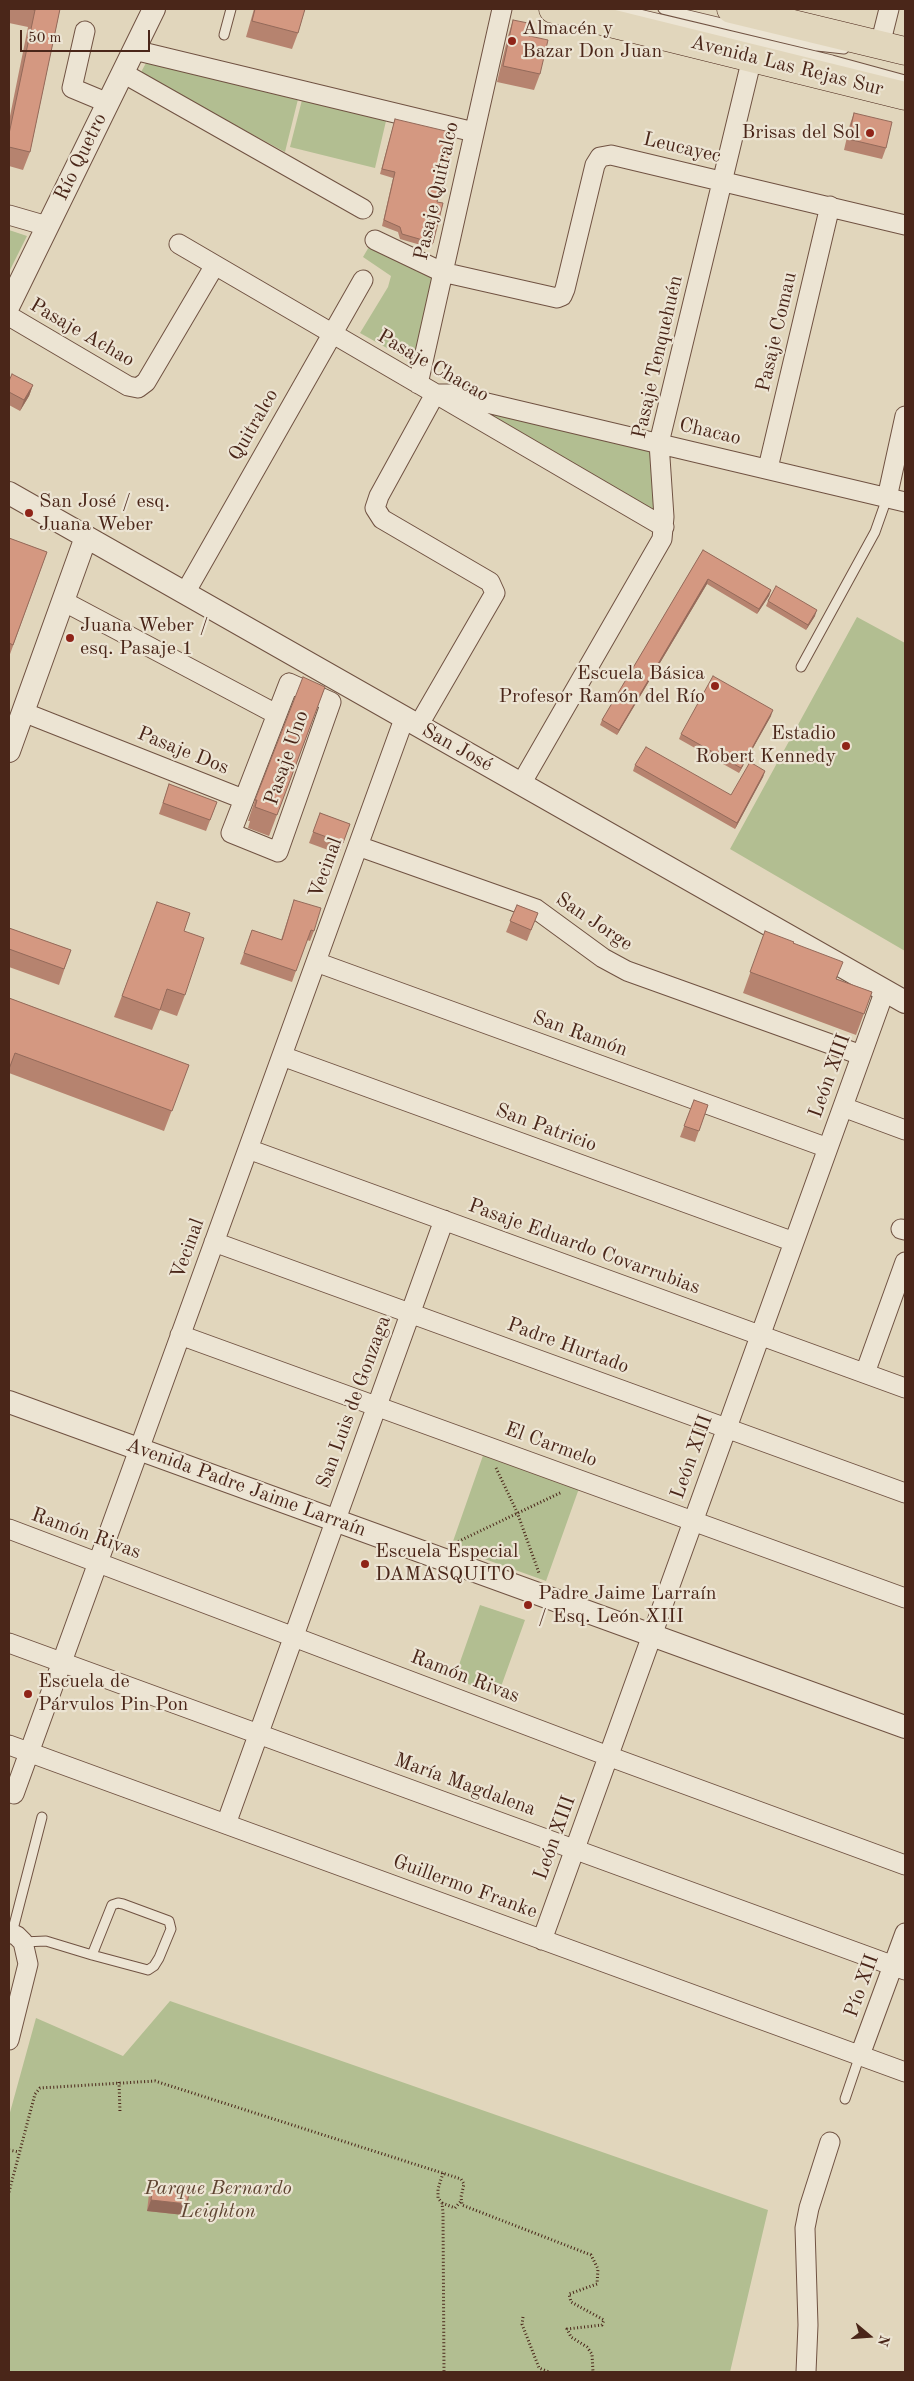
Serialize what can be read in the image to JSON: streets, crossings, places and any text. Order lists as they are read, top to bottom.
{
  "streets": {
    "main road": ["Avenida Las Rejas Sur"],
    "street": [
      "Leucayec",
      "Río Quetro",
      "Pasaje Quitralco",
      "Pasaje Comau",
      "Pasaje Achao",
      "Pasaje Tenquehuén",
      "Pasaje Chacao",
      "Quitralco",
      "Chacao",
      "San José",
      "Pasaje Dos",
      "Pasaje Uno",
      "Vecinal",
      "San Jorge",
      "San Ramón",
      "León XIII",
      "San Patricio",
      "Pasaje Eduardo Covarrubias",
      "Padre Hurtado",
      "San Luis de Gonzaga",
      "El Carmelo",
      "Avenida Padre Jaime Larraín",
      "Ramón Rivas",
      "María Magdalena",
      "Guillermo Franke",
      "Pío XII"
    ]
  },
  "crossings": [
    ["Avenida Las Rejas Sur", "Pasaje Tenquehuén"],
    ["Leucayec", "Pasaje Quitralco"],
    ["Leucayec", "Pasaje Comau"],
    ["Leucayec", "Pasaje Tenquehuén"],
    ["Pasaje Quitralco", "Pasaje Chacao"],
    ["Pasaje Comau", "Chacao"],
    ["Pasaje Achao", "Pasaje Chacao"],
    ["Pasaje Tenquehuén", "Pasaje Chacao"],
    ["Pasaje Tenquehuén", "Chacao"],
    ["Pasaje Tenquehuén", "San José"],
    ["Pasaje Chacao", "Quitralco"],
    ["Pasaje Chacao", "Chacao"],
    ["Pasaje Chacao", "Vecinal"],
    ["Quitralco", "San José"],
    ["Chacao", "Vecinal"],
    ["San José", "Vecinal"],
    ["San José", "León XIII"],
    ["Pasaje Dos", "Pasaje Uno"],
    ["Vecinal", "San Jorge"],
    ["Vecinal", "San Ramón"],
    ["Vecinal", "San Patricio"],
    ["Vecinal", "Pasaje Eduardo Covarrubias"],
    ["Vecinal", "Padre Hurtado"],
    ["Vecinal", "El Carmelo"],
    ["Vecinal", "Avenida Padre Jaime Larraín"],
    ["Vecinal", "Ramón Rivas"],
    ["Vecinal", "María Magdalena"],
    ["Vecinal", "Guillermo Franke"],
    ["San Jorge", "León XIII"],
    ["San Ramón", "León XIII"],
    ["León XIII", "San Patricio"],
    ["León XIII", "Pasaje Eduardo Covarrubias"],
    ["León XIII", "Padre Hurtado"],
    ["León XIII", "El Carmelo"],
    ["León XIII", "Avenida Padre Jaime Larraín"],
    ["León XIII", "Ramón Rivas"],
    ["León XIII", "María Magdalena"],
    ["León XIII", "Guillermo Franke"],
    ["Pasaje Eduardo Covarrubias", "San Luis de Gonzaga"],
    ["Padre Hurtado", "San Luis de Gonzaga"],
    ["San Luis de Gonzaga", "El Carmelo"],
    ["San Luis de Gonzaga", "Avenida Padre Jaime Larraín"],
    ["San Luis de Gonzaga", "Ramón Rivas"],
    ["San Luis de Gonzaga", "María Magdalena"],
    ["San Luis de Gonzaga", "Guillermo Franke"],
    ["María Magdalena", "Pío XII"],
    ["Guillermo Franke", "Pío XII"]
  ],
  "parks": ["Parque Bernardo Leighton"],
  "places": [
    "Almacén y Bazar Don Juan",
    "Brisas del Sol",
    "San José / esq. Juana Weber",
    "Juana Weber / esq. Pasaje 1",
    "Escuela Básica Profesor Ramón del Río",
    "Estadio Robert Kennedy",
    "Escuela Especial DAMASQUITO",
    "Padre Jaime Larraín / Esq. León XIII",
    "Escuela de Párvulos Pin Pon"
  ],
  "scale_bar": "50 m",
  "north": "right"
}
